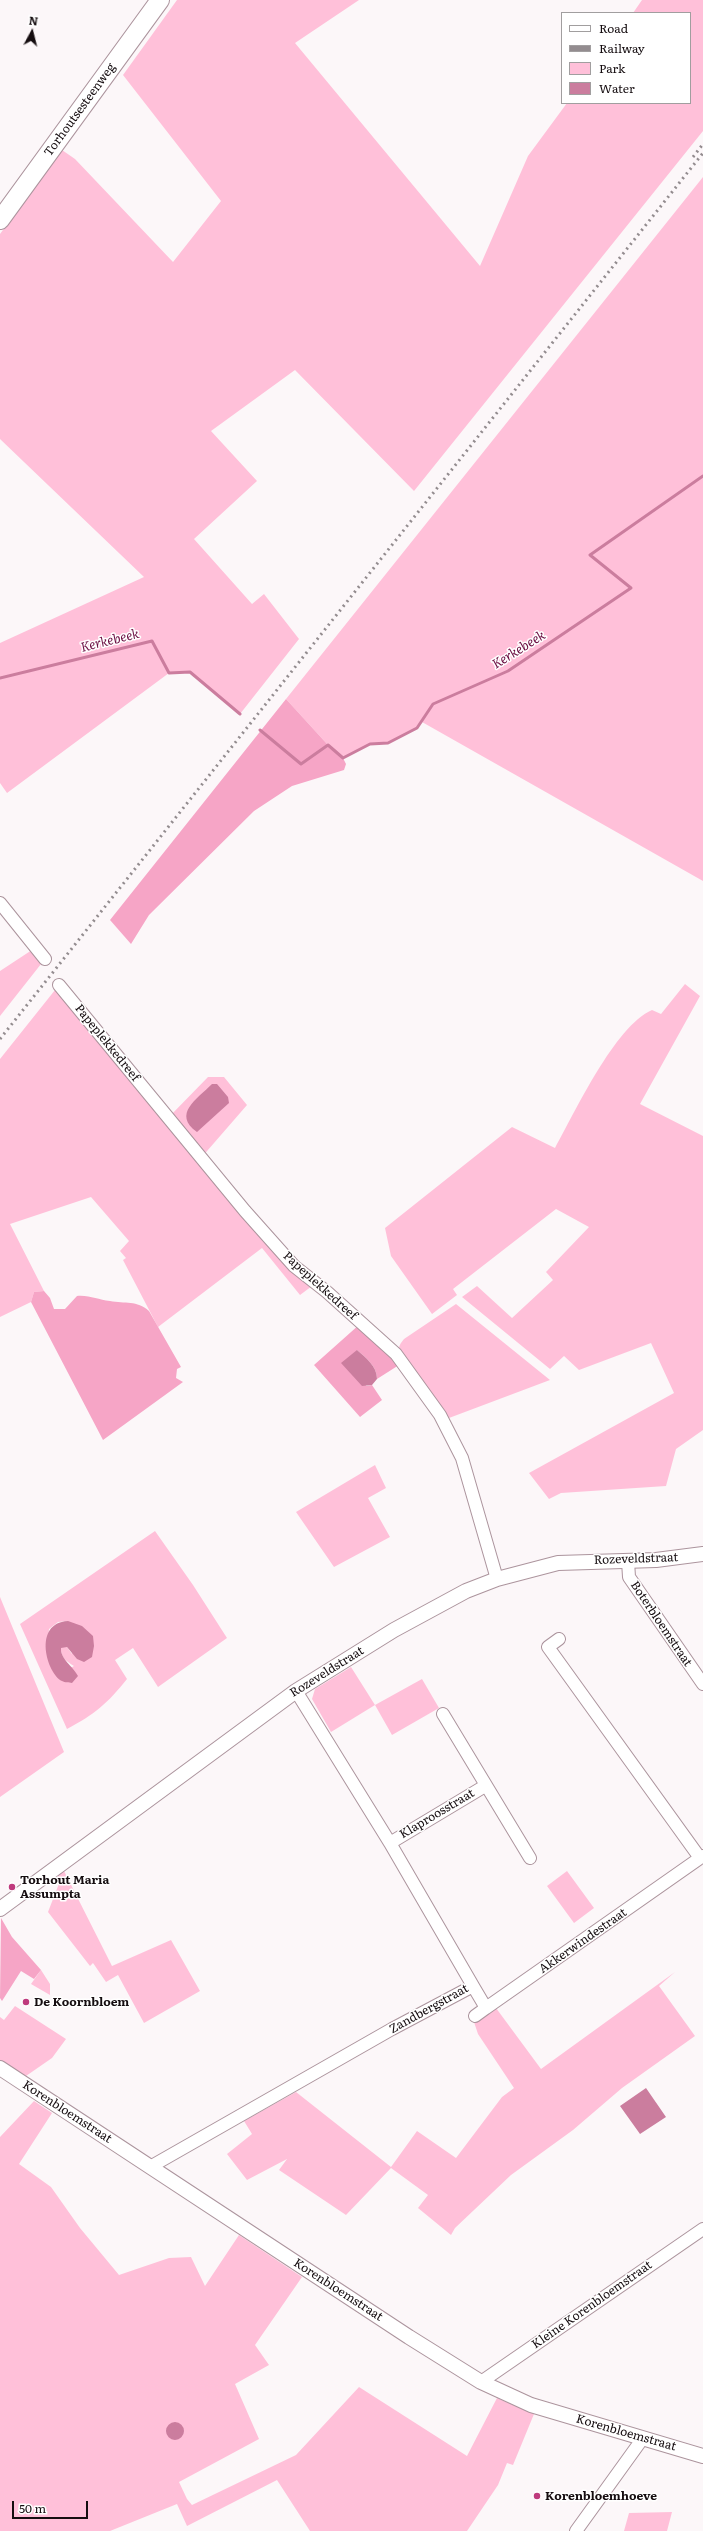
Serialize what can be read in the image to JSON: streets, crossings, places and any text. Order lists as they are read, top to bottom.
{
  "streets": {
    "main road": ["Torhoutsesteenweg"],
    "street": [
      "Papeplekkedreef",
      "Rozeveldstraat",
      "Boterbloemstraat",
      "Klaproosstraat",
      "Akkerwindestraat",
      "Zandbergstraat",
      "Korenbloemstraat",
      "Kleine Korenbloemstraat"
    ]
  },
  "crossings": [
    ["Papeplekkedreef", "Rozeveldstraat"],
    ["Rozeveldstraat", "Boterbloemstraat"],
    ["Rozeveldstraat", "Zandbergstraat"],
    ["Klaproosstraat", "Zandbergstraat"],
    ["Zandbergstraat", "Korenbloemstraat"],
    ["Korenbloemstraat", "Kleine Korenbloemstraat"]
  ],
  "water": ["Kerkebeek"],
  "places": ["Torhout Maria Assumpta", "De Koornbloem", "Korenbloemhoeve"],
  "legend": [
    "Road",
    "Railway",
    "Park",
    "Water"
  ],
  "scale_bar": "50 m",
  "north": "top"
}
